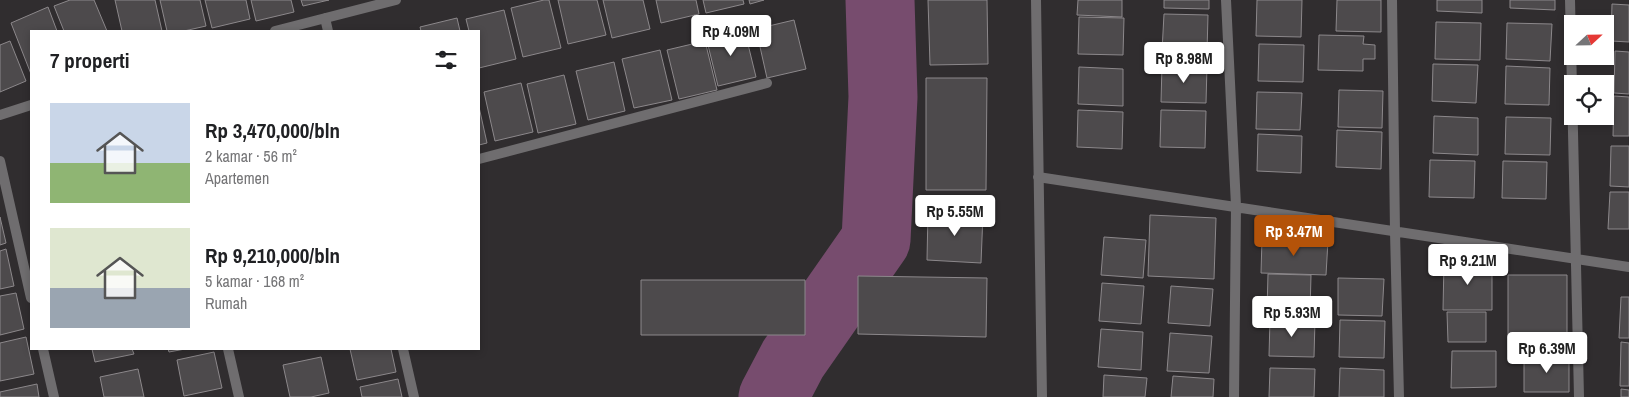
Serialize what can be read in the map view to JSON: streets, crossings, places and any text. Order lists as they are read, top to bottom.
{
  "north": "right",
  "page": {
    "price": [
      "Rp 4.09M",
      "Rp 8.98M",
      "Rp 5.55M",
      "Rp 3.47M",
      "Rp 9.21M",
      "Rp 5.93M",
      "Rp 6.39M"
    ],
    "heading": "7 properti",
    "list": [
      {
        "name": "Rp 3,470,000/bln",
        "note": "2 kamar · 56 m² · Apartemen"
      },
      {
        "name": "Rp 9,210,000/bln",
        "note": "5 kamar · 168 m² · Rumah"
      }
    ]
  }
}
